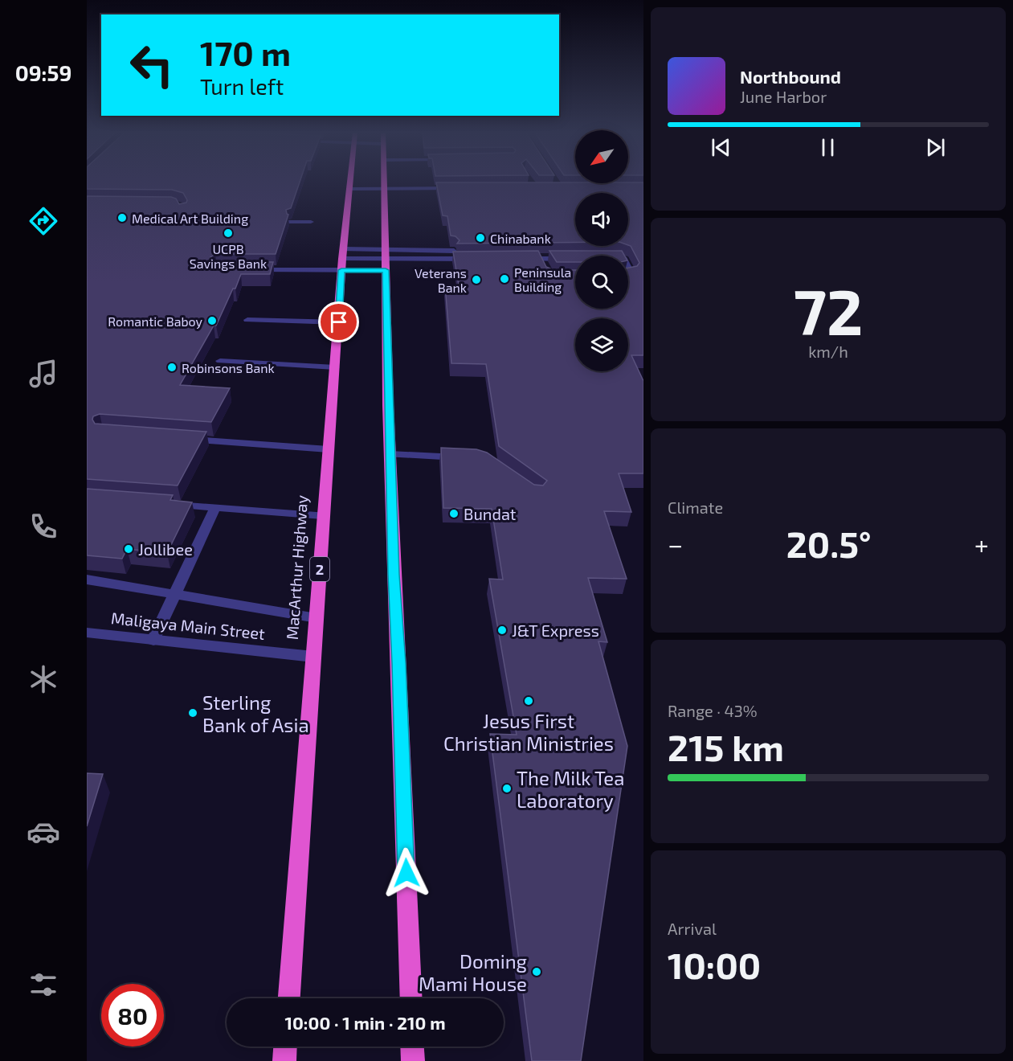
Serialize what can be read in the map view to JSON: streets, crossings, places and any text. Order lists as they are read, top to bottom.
{
  "streets": {
    "highway": ["MacArthur Highway", "2"],
    "street": ["Maligaya Main Street"]
  },
  "crossings": [
    ["MacArthur Highway", "Maligaya Main Street"]
  ],
  "places": [
    "Medical Art Building",
    "UCPB Savings Bank",
    "Chinabank",
    "Peninsula Building",
    "Veterans Bank",
    "Romantic Baboy",
    "Robinsons Bank",
    "Bundat",
    "Jollibee",
    "J&T Express",
    "Jesus First Christian Ministries",
    "Sterling Bank of Asia",
    "The Milk Tea Laboratory",
    "Doming Mami House"
  ],
  "north": "bottom left",
  "page": {
    "tabs": "09:59",
    "turn": ["170 m", "Turn left"],
    "song": ["Northbound", "June Harbor"],
    "tile": [
      ["72", "km/h"],
      "Climate",
      ["Range · 43%", "215 km"],
      ["Arrival", "10:00"]
    ],
    "heat": ["−", "20.5°", "+"],
    "limit": "80",
    "trip": "10:00 · 1 min · 210 m"
  }
}
